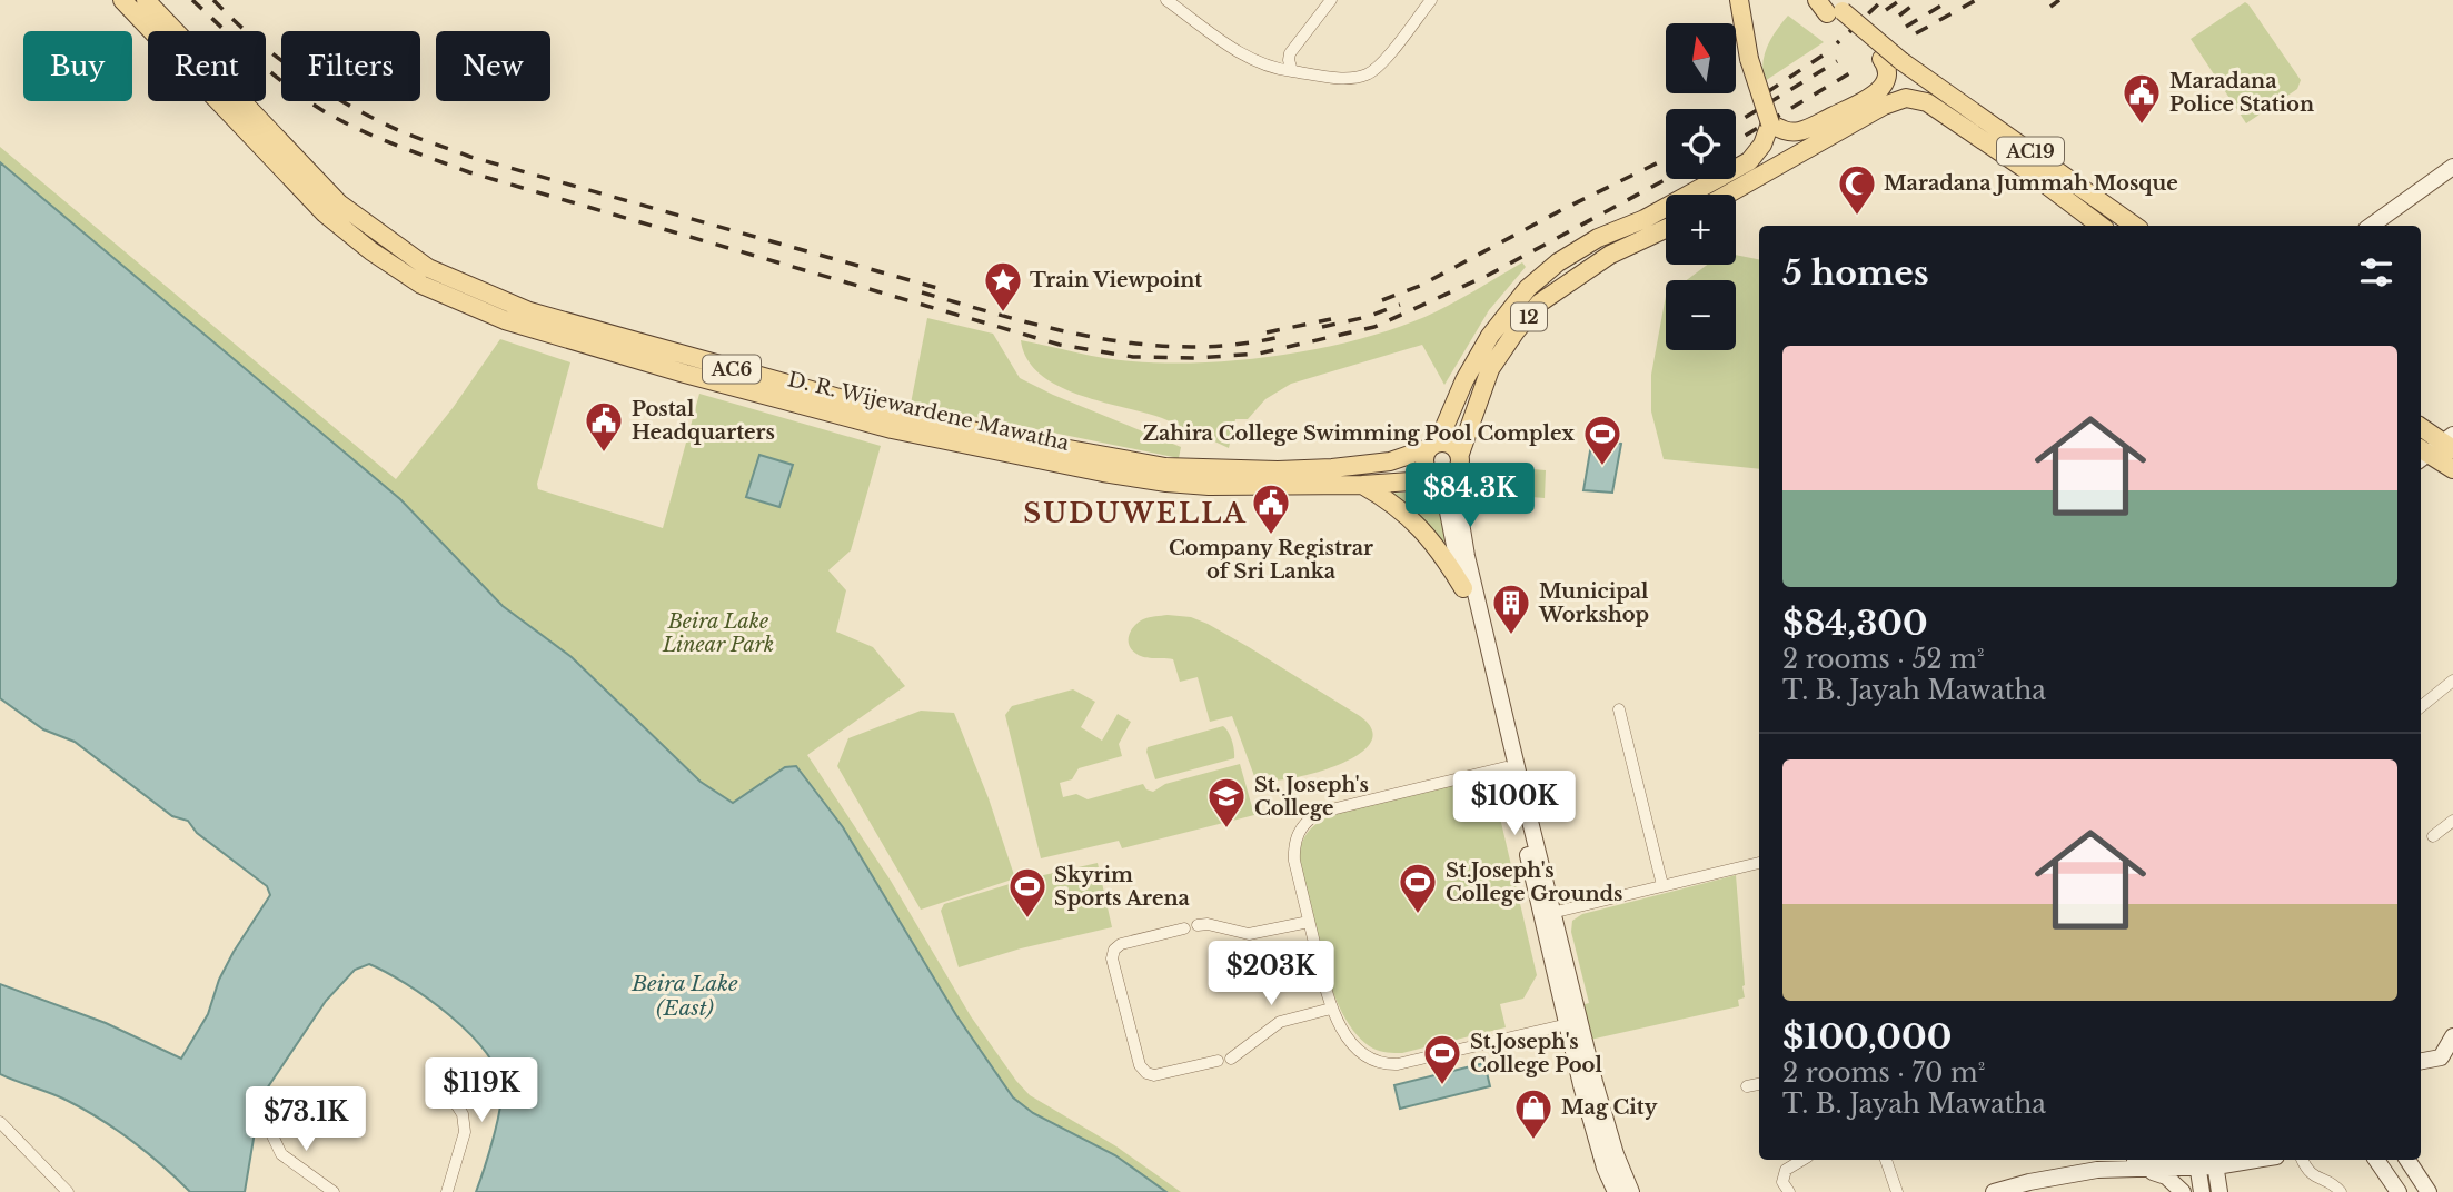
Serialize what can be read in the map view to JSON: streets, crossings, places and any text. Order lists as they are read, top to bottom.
{
  "streets": {
    "main road": [
      "AC19",
      "12",
      "AC6",
      "D. R. Wijewardene Mawatha"
    ]
  },
  "crossings": [
    ["12", "D. R. Wijewardene Mawatha"]
  ],
  "districts": ["SUDUWELLA"],
  "water": ["Beira Lake (East)"],
  "parks": ["Beira Lake Linear Park"],
  "places": {
    "public building": ["Maradana Police Station", "Postal Headquarters", "Company Registrar of Sri Lanka"],
    "mosque": ["Maradana Jummah Mosque"],
    "place": ["Train Viewpoint"],
    "sports": [
      "Zahira College Swimming Pool Complex",
      "St.Joseph's College Grounds",
      "Skyrim Sports Arena",
      "St.Joseph's College Pool"
    ],
    "building": ["Municipal Workshop"],
    "school or university": ["St. Joseph's College"],
    "shop": ["Mag City"]
  },
  "north": "top",
  "page": {
    "map_buttons": ["+", "−"],
    "chip": [
      "Buy",
      "Rent",
      "Filters",
      "New"
    ],
    "heading": "5 homes",
    "list": [
      {
        "name": "$84,300",
        "note": "2 rooms · 52 m² · T. B. Jayah Mawatha"
      },
      {
        "name": "$100,000",
        "note": "2 rooms · 70 m² · T. B. Jayah Mawatha"
      }
    ],
    "price": [
      "$84.3K",
      "$100K",
      "$203K",
      "$119K",
      "$73.1K"
    ]
  }
}
